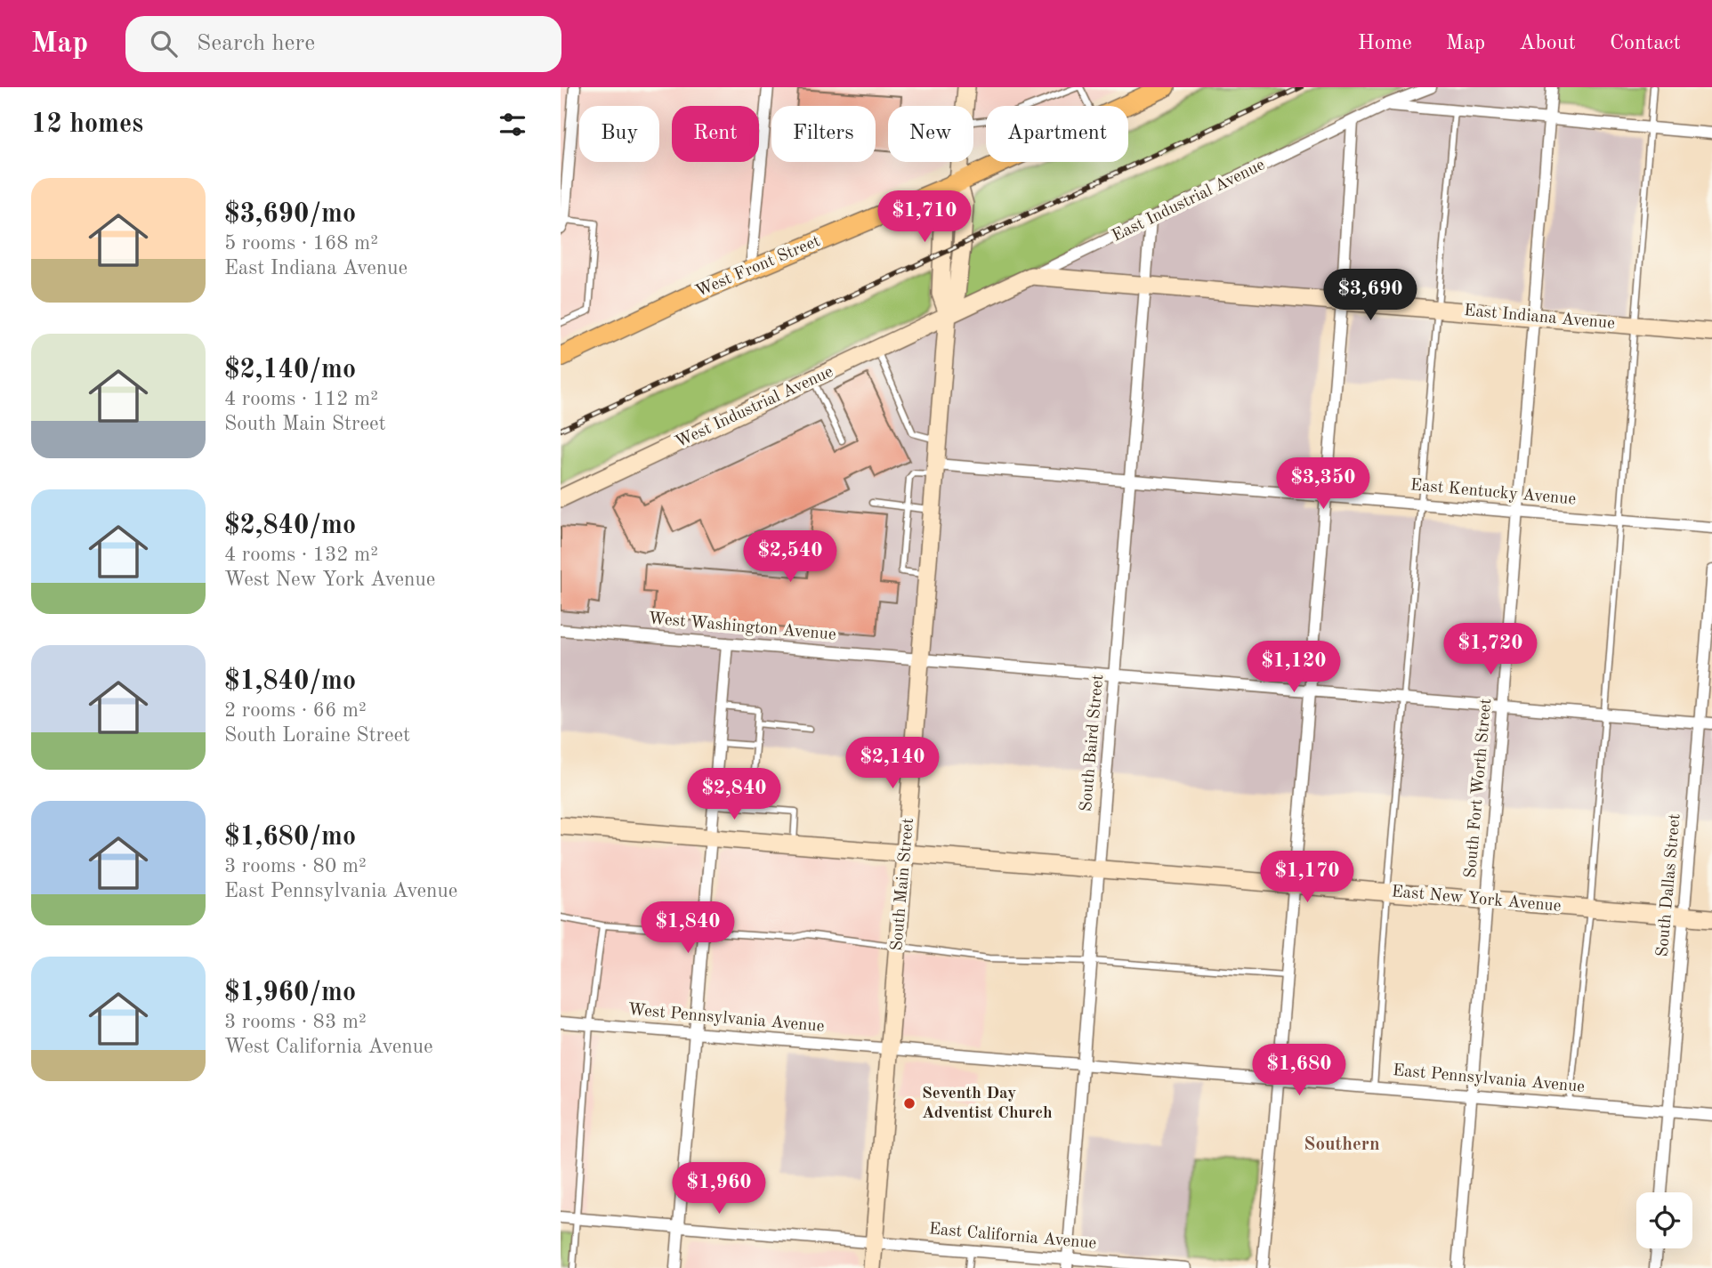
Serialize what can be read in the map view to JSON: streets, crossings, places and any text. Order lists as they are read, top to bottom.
{
  "streets": {
    "main road": ["West Front Street"],
    "street": [
      "East Industrial Avenue",
      "East Indiana Avenue",
      "West Industrial Avenue",
      "East Kentucky Avenue",
      "West Washington Avenue",
      "South Baird Street",
      "South Fort Worth Street",
      "South Main Street",
      "South Dallas Street",
      "East New York Avenue",
      "West Pennsylvania Avenue",
      "East Pennsylvania Avenue",
      "East California Avenue"
    ]
  },
  "crossings": [
    ["East Industrial Avenue", "East Indiana Avenue"],
    ["East Industrial Avenue", "West Industrial Avenue"],
    ["East Industrial Avenue", "South Baird Street"],
    ["East Industrial Avenue", "South Main Street"],
    ["West Front Street", "South Main Street"],
    ["East Indiana Avenue", "South Baird Street"],
    ["East Indiana Avenue", "South Fort Worth Street"],
    ["West Industrial Avenue", "South Main Street"],
    ["East Kentucky Avenue", "South Baird Street"],
    ["East Kentucky Avenue", "South Fort Worth Street"],
    ["East Kentucky Avenue", "South Main Street"],
    ["West Washington Avenue", "South Baird Street"],
    ["West Washington Avenue", "South Fort Worth Street"],
    ["West Washington Avenue", "South Main Street"],
    ["West Washington Avenue", "South Dallas Street"],
    ["South Baird Street", "East New York Avenue"],
    ["South Baird Street", "East Pennsylvania Avenue"],
    ["South Baird Street", "East California Avenue"],
    ["South Fort Worth Street", "East New York Avenue"],
    ["South Fort Worth Street", "East Pennsylvania Avenue"],
    ["South Main Street", "East New York Avenue"],
    ["South Main Street", "West Pennsylvania Avenue"],
    ["South Main Street", "East Pennsylvania Avenue"],
    ["South Main Street", "East California Avenue"],
    ["South Dallas Street", "East New York Avenue"],
    ["South Dallas Street", "East Pennsylvania Avenue"],
    ["West Pennsylvania Avenue", "East Pennsylvania Avenue"]
  ],
  "districts": ["Southern"],
  "places": ["Seventh Day Adventist Church"],
  "page": {
    "header": "Map",
    "search": "Search here",
    "nav": [
      "Home",
      "Map",
      "About",
      "Contact"
    ],
    "heading": "12 homes",
    "chip": [
      "Buy",
      "Rent",
      "Filters",
      "New",
      "Apartment"
    ],
    "list": [
      {
        "name": "$3,690/mo",
        "note": "5 rooms · 168 m² · East Indiana Avenue"
      },
      {
        "name": "$2,140/mo",
        "note": "4 rooms · 112 m² · South Main Street"
      },
      {
        "name": "$2,840/mo",
        "note": "4 rooms · 132 m² · West New York Avenue"
      },
      {
        "name": "$1,840/mo",
        "note": "2 rooms · 66 m² · South Loraine Street"
      },
      {
        "name": "$1,680/mo",
        "note": "3 rooms · 80 m² · East Pennsylvania Avenue"
      },
      {
        "name": "$1,960/mo",
        "note": "3 rooms · 83 m² · West California Avenue"
      }
    ],
    "price": [
      "$1,710",
      "$3,690",
      "$3,350",
      "$2,540",
      "$1,720",
      "$1,120",
      "$2,140",
      "$2,840",
      "$1,170",
      "$1,840",
      "$1,680",
      "$1,960"
    ]
  }
}
